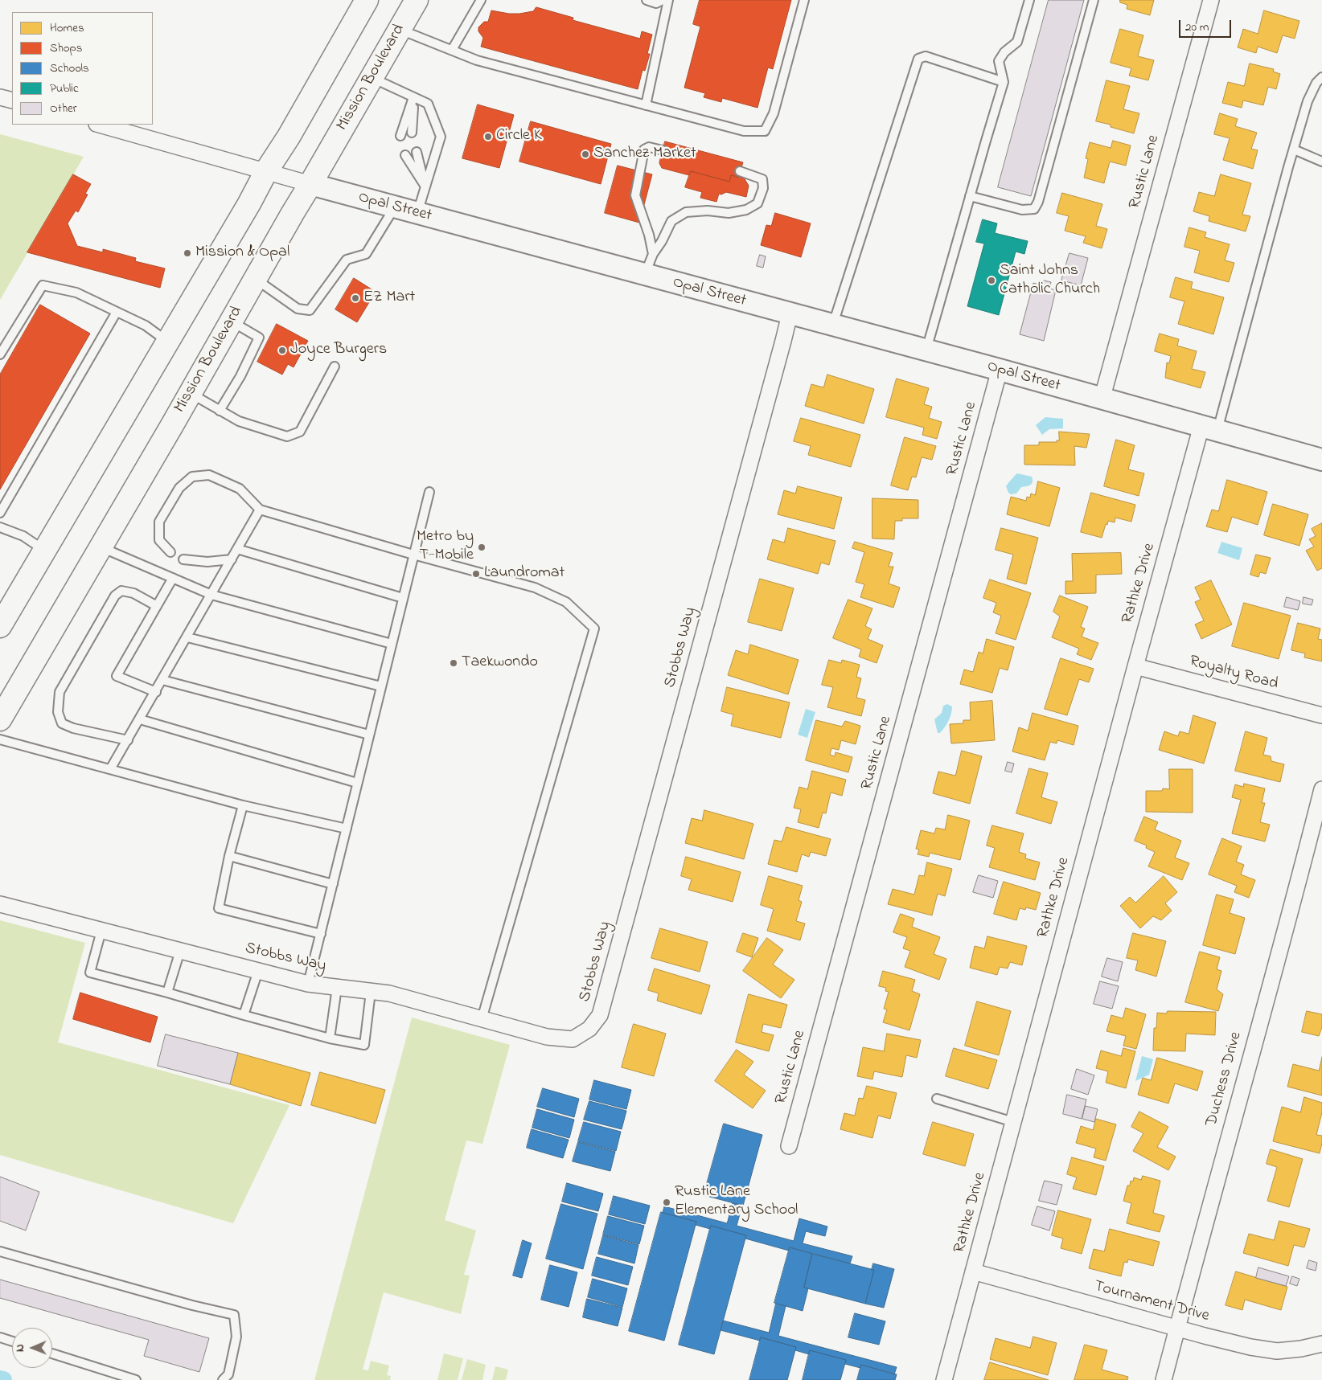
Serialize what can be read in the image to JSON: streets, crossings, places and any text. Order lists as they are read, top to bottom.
{
  "streets": {
    "main road": ["Mission Boulevard"],
    "street": [
      "Rustic Lane",
      "Opal Street",
      "Rathke Drive",
      "Stobbs Way",
      "Royalty Road",
      "Duchess Drive",
      "Tournament Drive"
    ]
  },
  "crossings": [
    ["Mission Boulevard", "Opal Street"],
    ["Rustic Lane", "Opal Street"],
    ["Opal Street", "Rathke Drive"],
    ["Opal Street", "Stobbs Way"],
    ["Rathke Drive", "Royalty Road"],
    ["Rathke Drive", "Tournament Drive"],
    ["Duchess Drive", "Tournament Drive"]
  ],
  "places": [
    "Circle K",
    "Sanchez Market",
    "Mission & Opal",
    "Saint Johns Catholic Church",
    "EZ Mart",
    "Joyce Burgers",
    "Metro by T-Mobile",
    "Laundromat",
    "Taekwondo",
    "Rustic Lane Elementary School"
  ],
  "legend": [
    "Homes",
    "Shops",
    "Schools",
    "Public",
    "Other"
  ],
  "scale_bar": "20 m",
  "north": "left"
}
